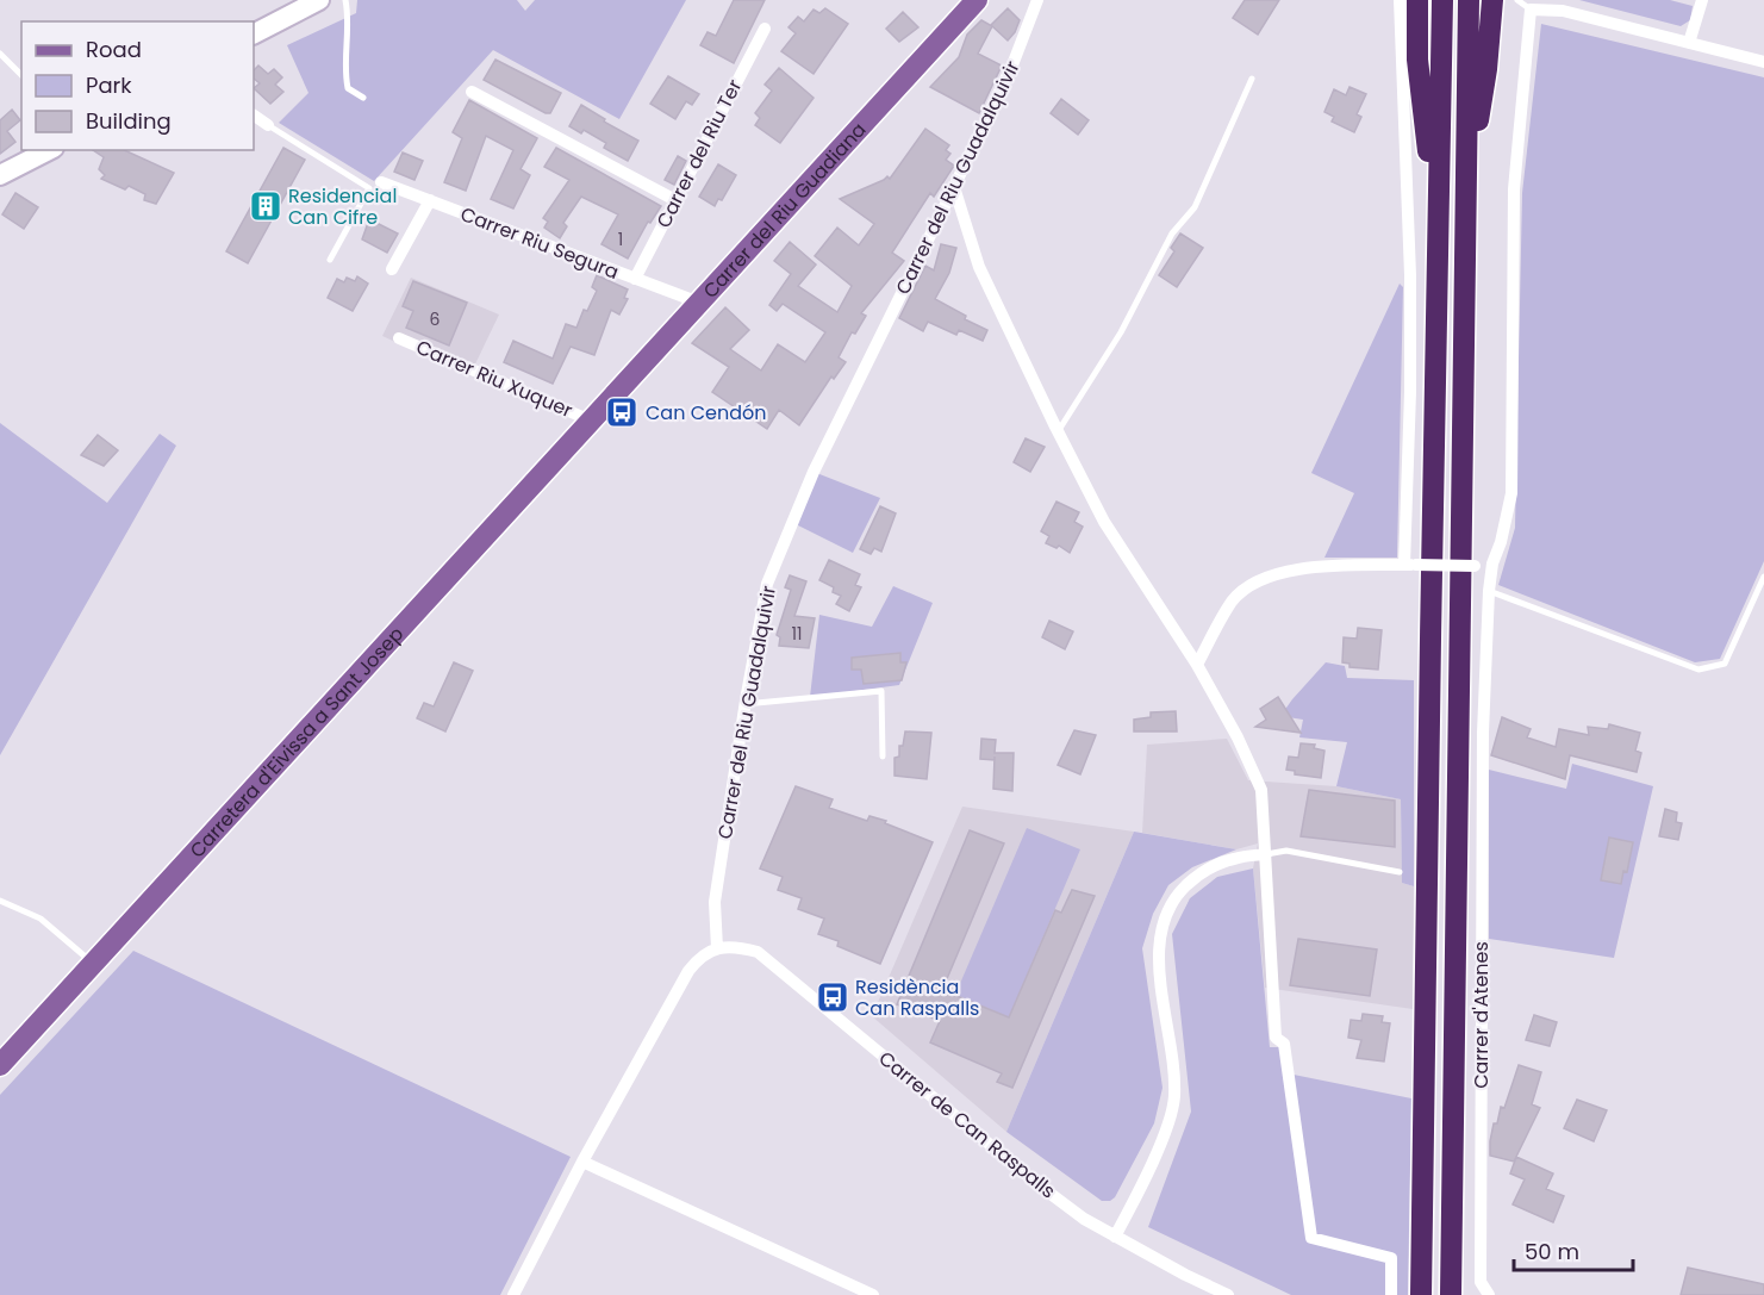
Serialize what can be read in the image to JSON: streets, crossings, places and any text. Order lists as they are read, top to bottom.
{
  "streets": {
    "main road": ["Carrer del Riu Guadiana", "Carretera d'Eivissa a Sant Josep"],
    "street": [
      "Carrer del Riu Ter",
      "Carrer del Riu Guadalquivir",
      "Carrer Riu Segura",
      "Carrer Riu Xuquer",
      "Carrer d'Atenes",
      "Carrer de Can Raspalls"
    ]
  },
  "crossings": [
    ["Carrer del Riu Ter", "Carrer Riu Segura"],
    ["Carrer del Riu Guadalquivir", "Carrer de Can Raspalls"],
    ["Carrer del Riu Guadiana", "Carrer Riu Segura"],
    ["Carrer del Riu Guadiana", "Carrer Riu Xuquer"],
    ["Carrer del Riu Guadiana", "Carretera d'Eivissa a Sant Josep"],
    ["Carrer Riu Xuquer", "Carretera d'Eivissa a Sant Josep"]
  ],
  "places": {
    "building": ["Residencial Can Cifre"],
    "bus stop": ["Can Cendón", "Residència Can Raspalls"]
  },
  "house_numbers": ["1", "6", "11"],
  "legend": ["Road", "Park", "Building"],
  "scale_bar": "50 m"
}
